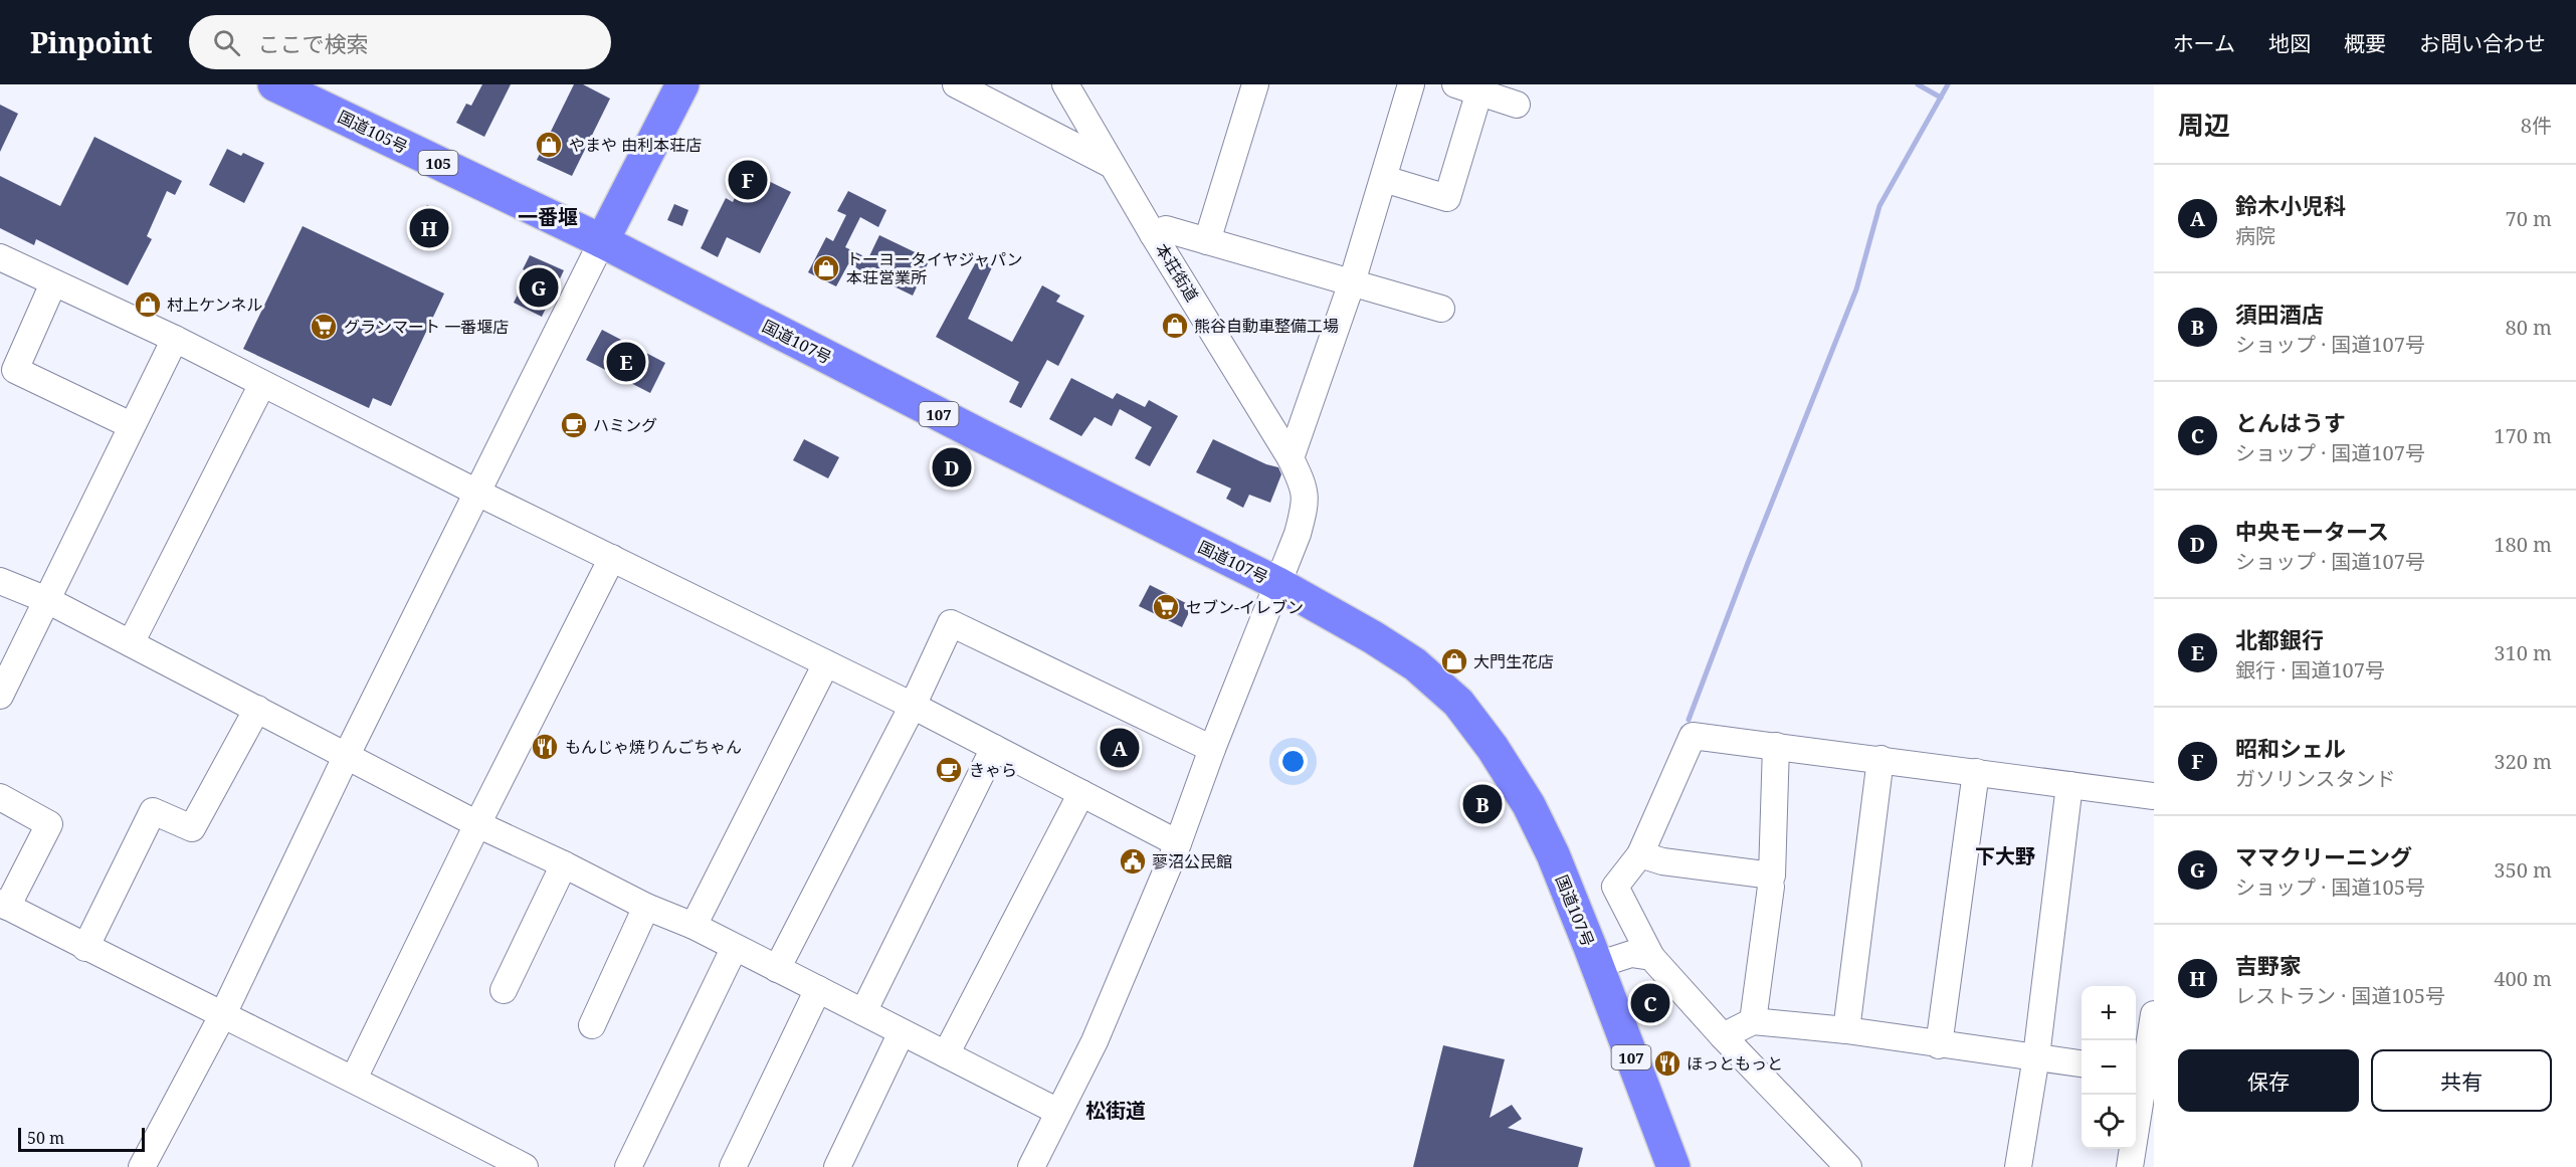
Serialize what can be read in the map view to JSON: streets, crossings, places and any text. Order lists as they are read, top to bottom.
{
  "streets": {
    "highway": [
      "国道105号",
      "105",
      "国道107号",
      "107"
    ],
    "street": ["本荘街道"]
  },
  "crossings": [
    ["国道105号", "国道107号"],
    ["本荘街道", "国道107号"]
  ],
  "districts": ["一番堰", "下大野", "松街道"],
  "places": {
    "shop": [
      "やまや 由利本荘店",
      "トーヨータイヤジャパン 本荘営業所",
      "村上ケンネル",
      "熊谷自動車整備工場",
      "大門生花店"
    ],
    "supermarket": ["グランマート 一番堰店", "セブン-イレブン"],
    "cafe": ["ハミング", "きゃら"],
    "restaurant": ["もんじゃ焼りんごちゃん", "ほっともっと"],
    "public building": ["蓼沼公民館"]
  },
  "scale_bar": "50 m",
  "page": {
    "header": "Pinpoint",
    "search": "ここで検索",
    "nav": [
      "ホーム",
      "地図",
      "概要",
      "お問い合わせ"
    ],
    "heading": ["周辺", "8件"],
    "pins": [
      "F",
      "H",
      "G",
      "E",
      "D",
      "A",
      "B",
      "C"
    ],
    "list": [
      {
        "mark": "A",
        "name": "鈴木小児科",
        "note": "病院",
        "value": "70 m"
      },
      {
        "mark": "B",
        "name": "須田酒店",
        "note": "ショップ · 国道107号",
        "value": "80 m"
      },
      {
        "mark": "C",
        "name": "とんはうす",
        "note": "ショップ · 国道107号",
        "value": "170 m"
      },
      {
        "mark": "D",
        "name": "中央モータース",
        "note": "ショップ · 国道107号",
        "value": "180 m"
      },
      {
        "mark": "E",
        "name": "北都銀行",
        "note": "銀行 · 国道107号",
        "value": "310 m"
      },
      {
        "mark": "F",
        "name": "昭和シェル",
        "note": "ガソリンスタンド",
        "value": "320 m"
      },
      {
        "mark": "G",
        "name": "ママクリーニング",
        "note": "ショップ · 国道105号",
        "value": "350 m"
      },
      {
        "mark": "H",
        "name": "吉野家",
        "note": "レストラン · 国道105号",
        "value": "400 m"
      }
    ],
    "map_buttons": ["+", "−"],
    "buttons": ["保存", "共有"],
    "scale": "50 m"
  }
}
